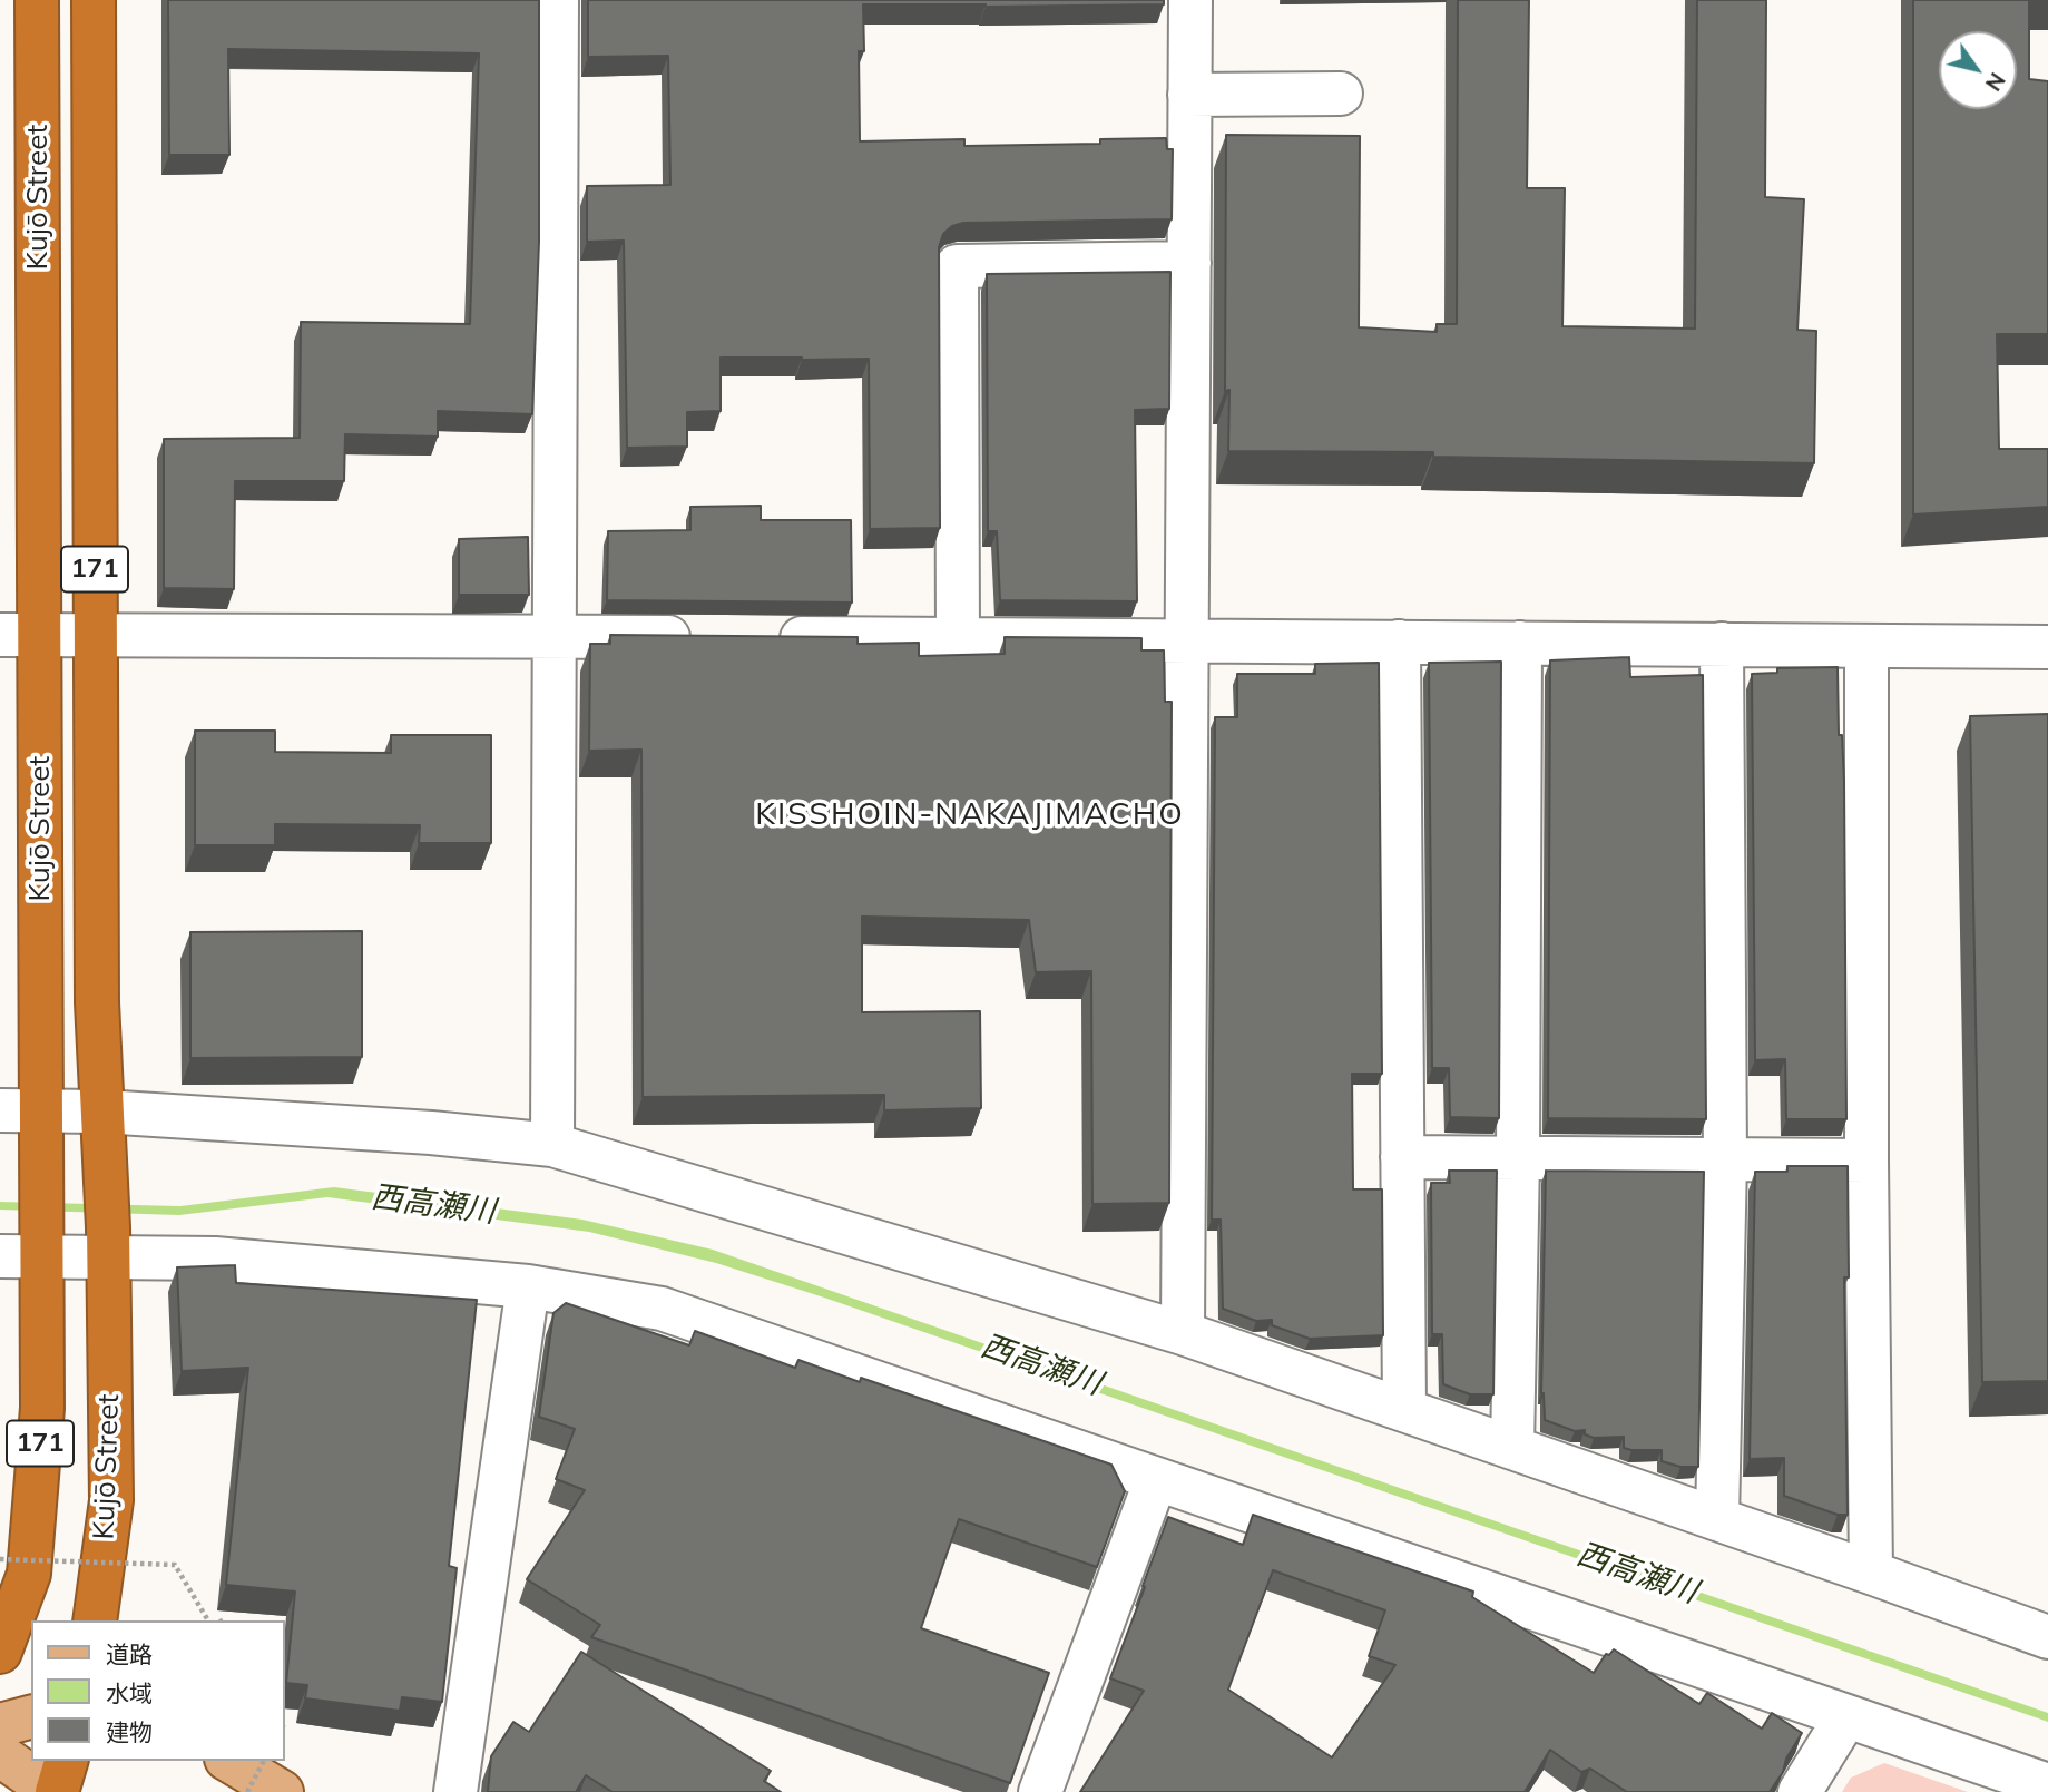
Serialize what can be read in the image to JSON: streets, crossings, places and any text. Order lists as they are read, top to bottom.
{
  "streets": {
    "highway": ["Kujō Street", "171"]
  },
  "districts": ["KISSHOIN-NAKAJIMACHO"],
  "water": ["西高瀬川"],
  "legend": ["道路", "水域", "建物"],
  "north": "bottom right"
}
